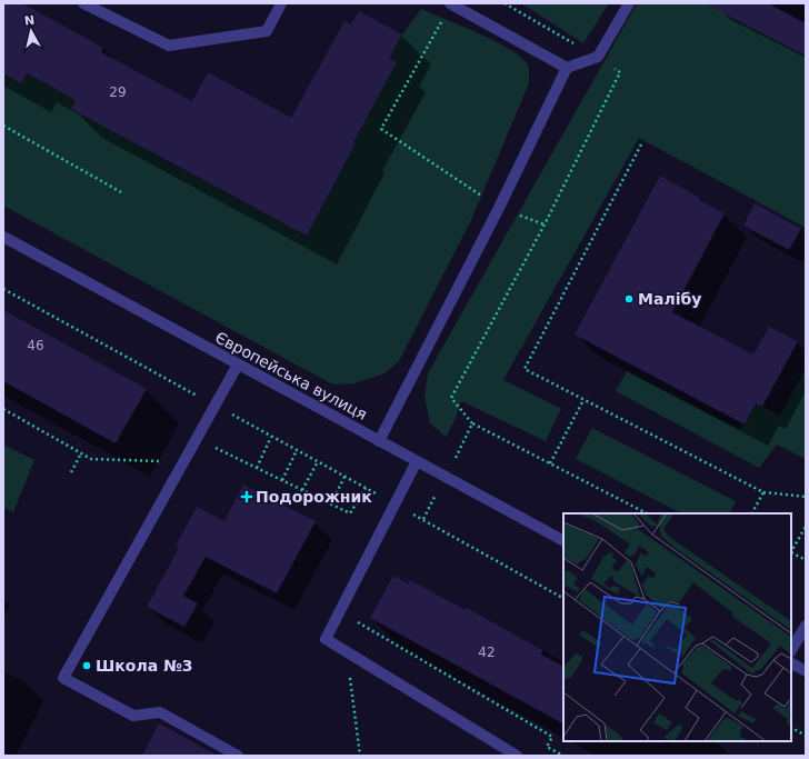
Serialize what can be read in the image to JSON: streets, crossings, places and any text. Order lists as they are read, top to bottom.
{
  "streets": {
    "street": ["Європейська вулиця"]
  },
  "places": {
    "other": ["Малібу", "Школа №3"],
    "health": ["Подорожник"]
  },
  "house_numbers": ["29", "46", "42"],
  "north": "top"
}
